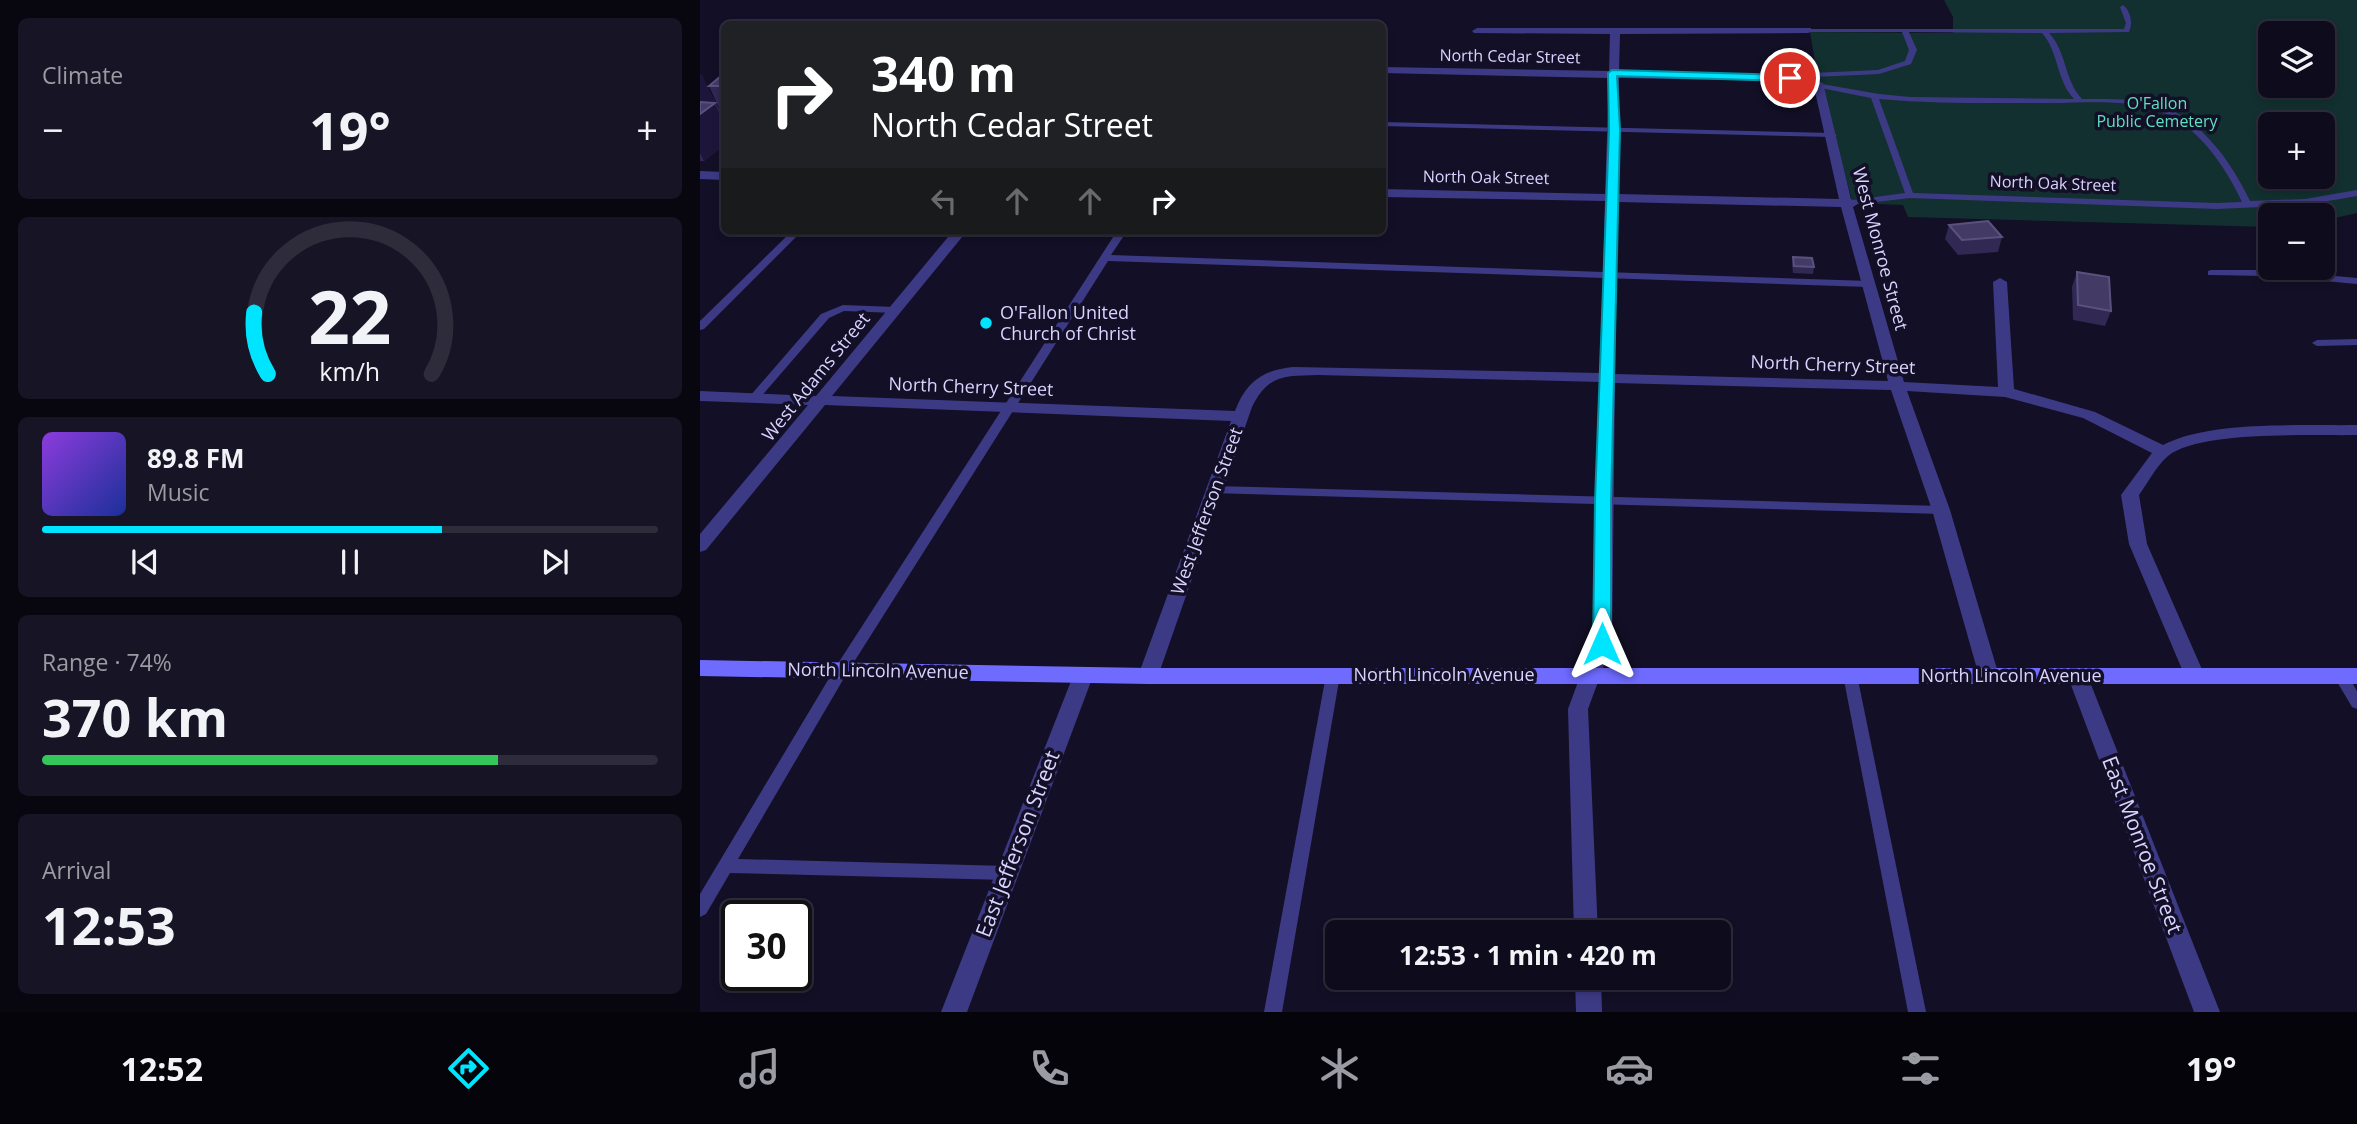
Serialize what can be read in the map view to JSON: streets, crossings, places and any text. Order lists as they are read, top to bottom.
{
  "streets": {
    "main road": ["North Lincoln Avenue"],
    "street": [
      "North Cedar Street",
      "North Oak Street",
      "West Monroe Street",
      "North Cherry Street",
      "West Adams Street",
      "West Jefferson Street",
      "East Jefferson Street",
      "East Monroe Street"
    ]
  },
  "crossings": [
    ["North Cedar Street", "West Monroe Street"],
    ["North Oak Street", "West Monroe Street"],
    ["West Monroe Street", "North Cherry Street"],
    ["West Monroe Street", "North Lincoln Avenue"],
    ["North Cherry Street", "West Adams Street"],
    ["North Cherry Street", "West Jefferson Street"],
    ["West Jefferson Street", "North Lincoln Avenue"],
    ["North Lincoln Avenue", "East Jefferson Street"],
    ["North Lincoln Avenue", "East Monroe Street"]
  ],
  "parks": ["O'Fallon Public Cemetery"],
  "places": ["O'Fallon United Church of Christ"],
  "page": {
    "tile": [
      "Climate",
      ["Range · 74%", "370 km"],
      ["Arrival", "12:53"]
    ],
    "map_buttons": ["+", "−"],
    "turn": ["340 m", "North Cedar Street"],
    "heat": ["−", "19°", "+"],
    "song": ["89.8 FM", "Music"],
    "limit": "30",
    "trip": "12:53 · 1 min · 420 m",
    "tabs": ["12:52", "19°"],
    "gauge": ["22", "km/h"]
  }
}
